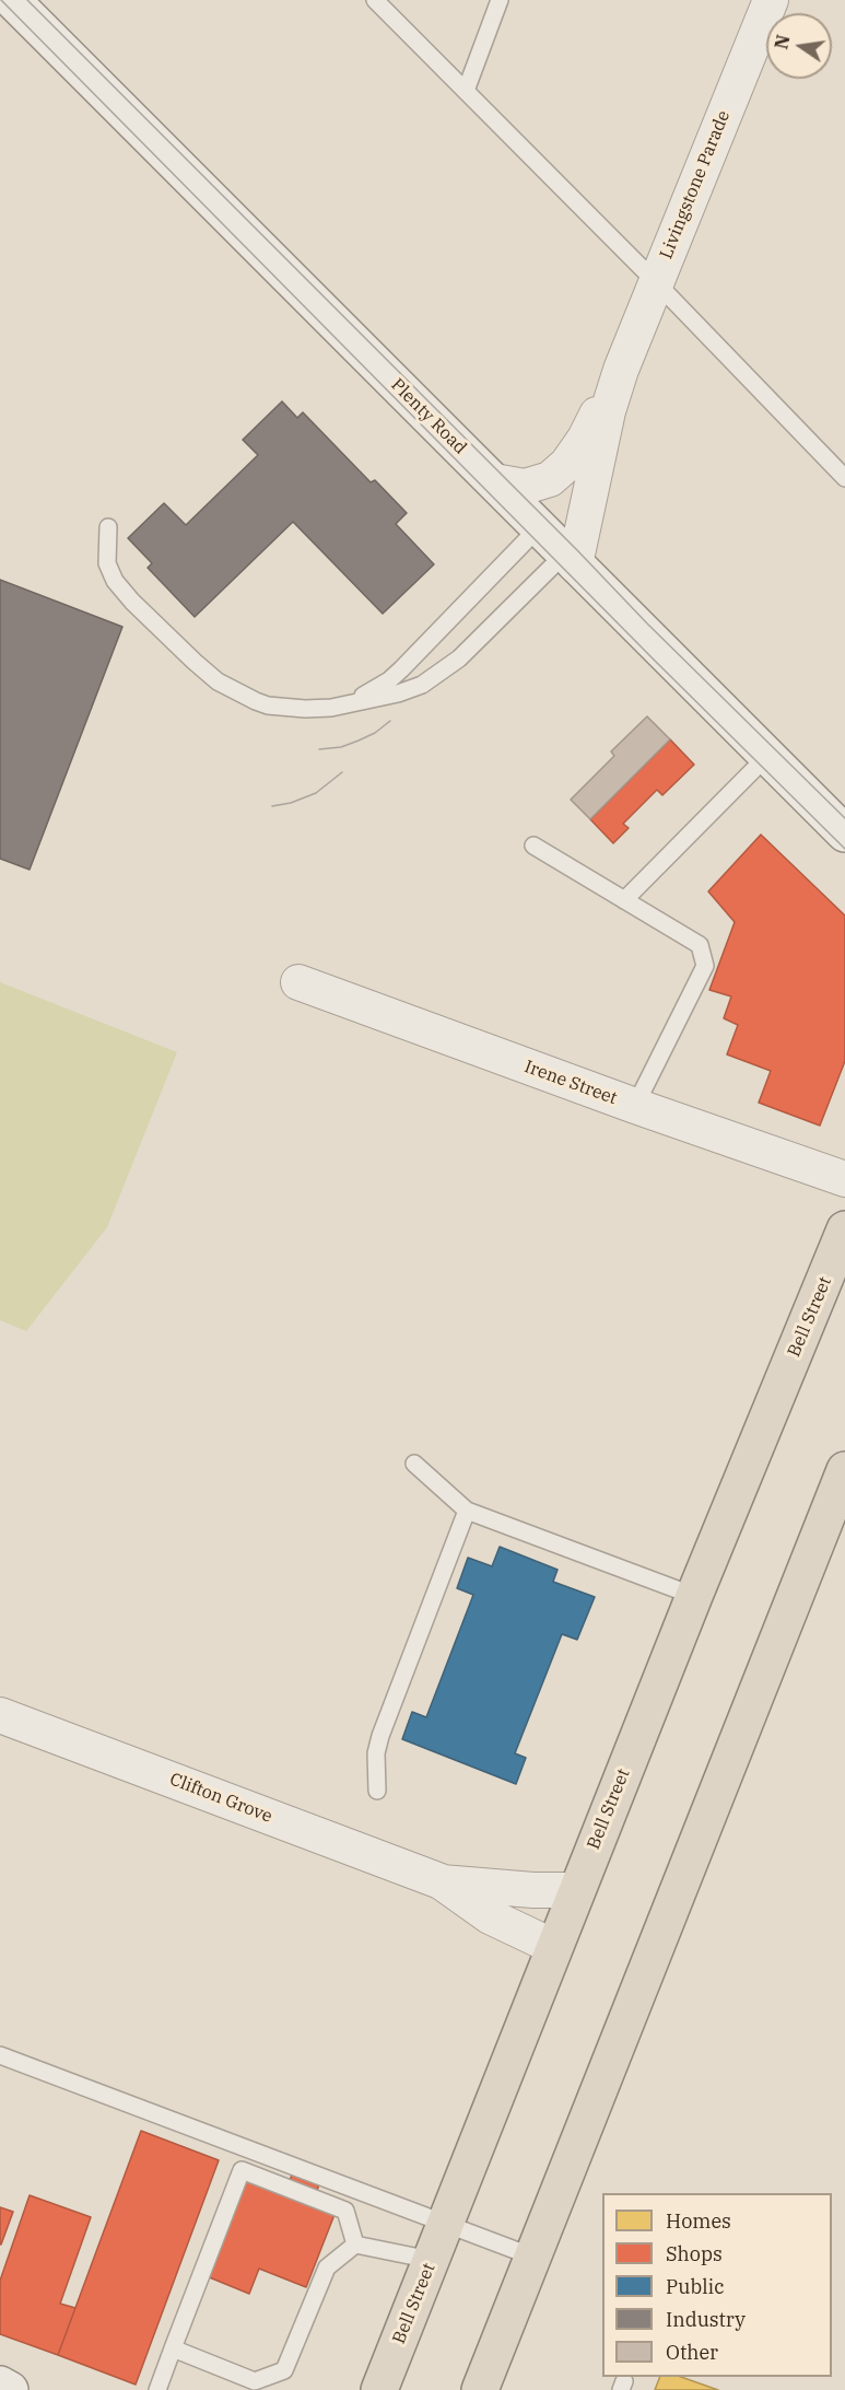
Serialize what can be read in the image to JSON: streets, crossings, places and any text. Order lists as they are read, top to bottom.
{
  "streets": {
    "highway": ["Bell Street"],
    "main road": ["Plenty Road"],
    "street": ["Livingstone Parade", "Irene Street", "Clifton Grove"]
  },
  "crossings": [
    ["Livingstone Parade", "Plenty Road"],
    ["Bell Street", "Clifton Grove"]
  ],
  "legend": [
    "Homes",
    "Shops",
    "Public",
    "Industry",
    "Other"
  ],
  "north": "left"
}
